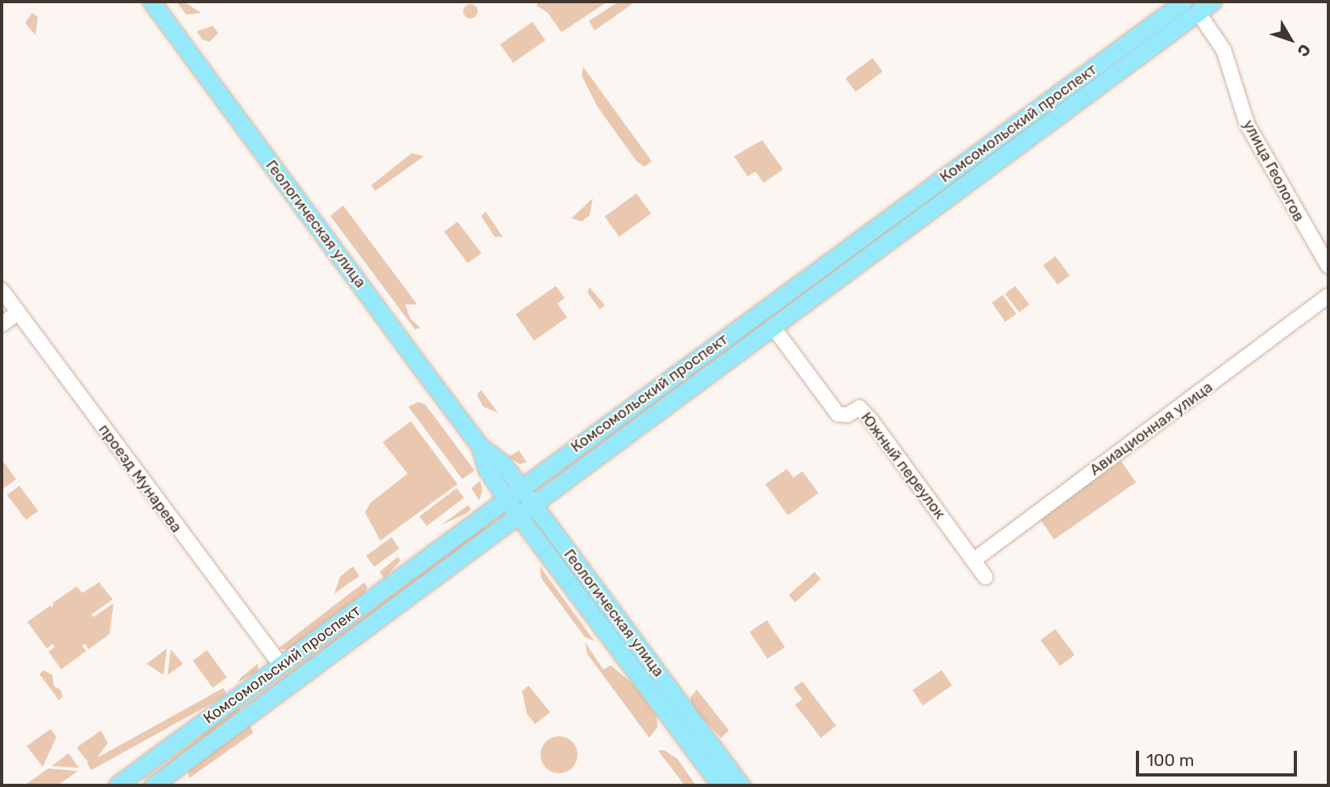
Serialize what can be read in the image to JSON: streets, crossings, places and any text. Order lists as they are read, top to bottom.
{
  "streets": {
    "main road": ["Комсомольский проспект", "Геологическая улица"],
    "street": [
      "улица Геологов",
      "Авиационная улица",
      "Южный переулок",
      "проезд Мунарева"
    ]
  },
  "crossings": [
    ["Комсомольский проспект", "улица Геологов"],
    ["Комсомольский проспект", "Геологическая улица"],
    ["Комсомольский проспект", "Южный переулок"],
    ["Комсомольский проспект", "проезд Мунарева"],
    ["Авиационная улица", "Южный переулок"]
  ],
  "scale_bar": "100 m",
  "north": "bottom right"
}
